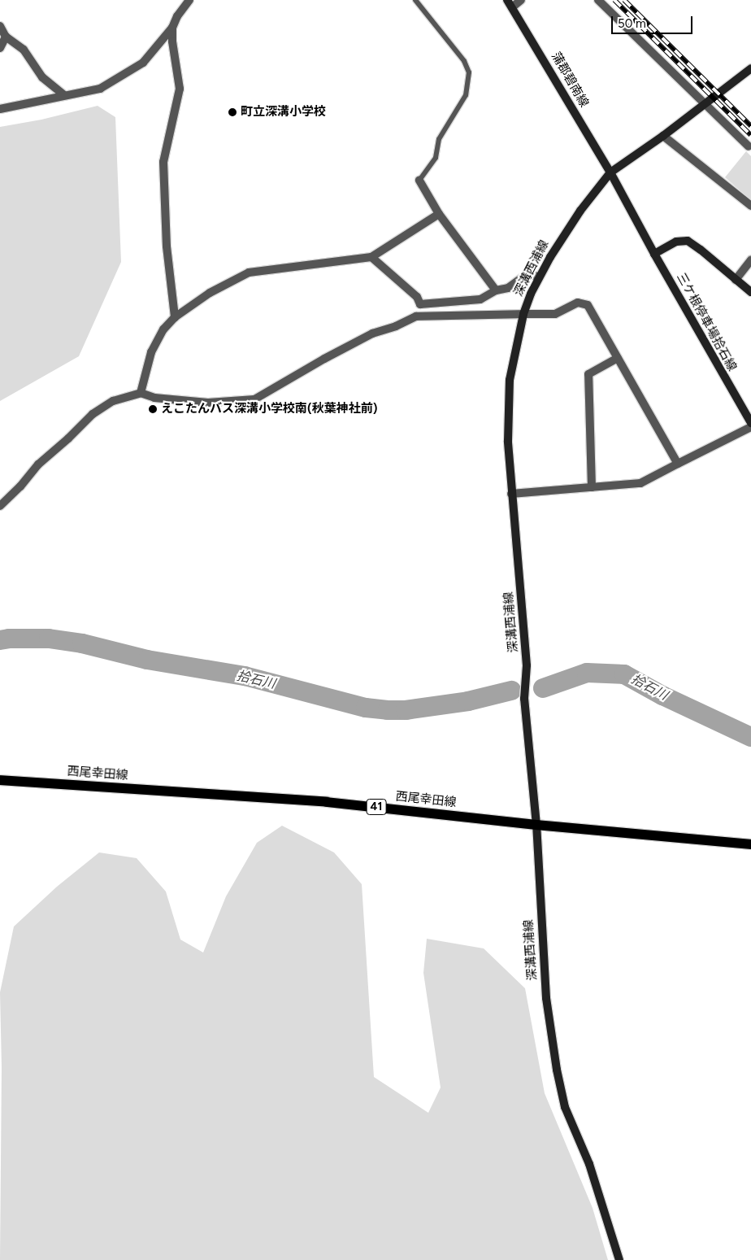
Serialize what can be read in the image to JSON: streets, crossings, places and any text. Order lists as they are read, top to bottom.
{
  "streets": {
    "main road": [
      "蒲郡碧南線",
      "深溝西浦線",
      "三ケ根停車場拾石線",
      "西尾幸田線",
      "41"
    ]
  },
  "crossings": [
    ["蒲郡碧南線", "深溝西浦線"],
    ["蒲郡碧南線", "三ケ根停車場拾石線"],
    ["深溝西浦線", "三ケ根停車場拾石線"],
    ["深溝西浦線", "西尾幸田線"]
  ],
  "water": ["拾石川"],
  "places": ["町立深溝小学校", "えこたんバス深溝小学校南(秋葉神社前)"],
  "scale_bar": "50 m"
}
